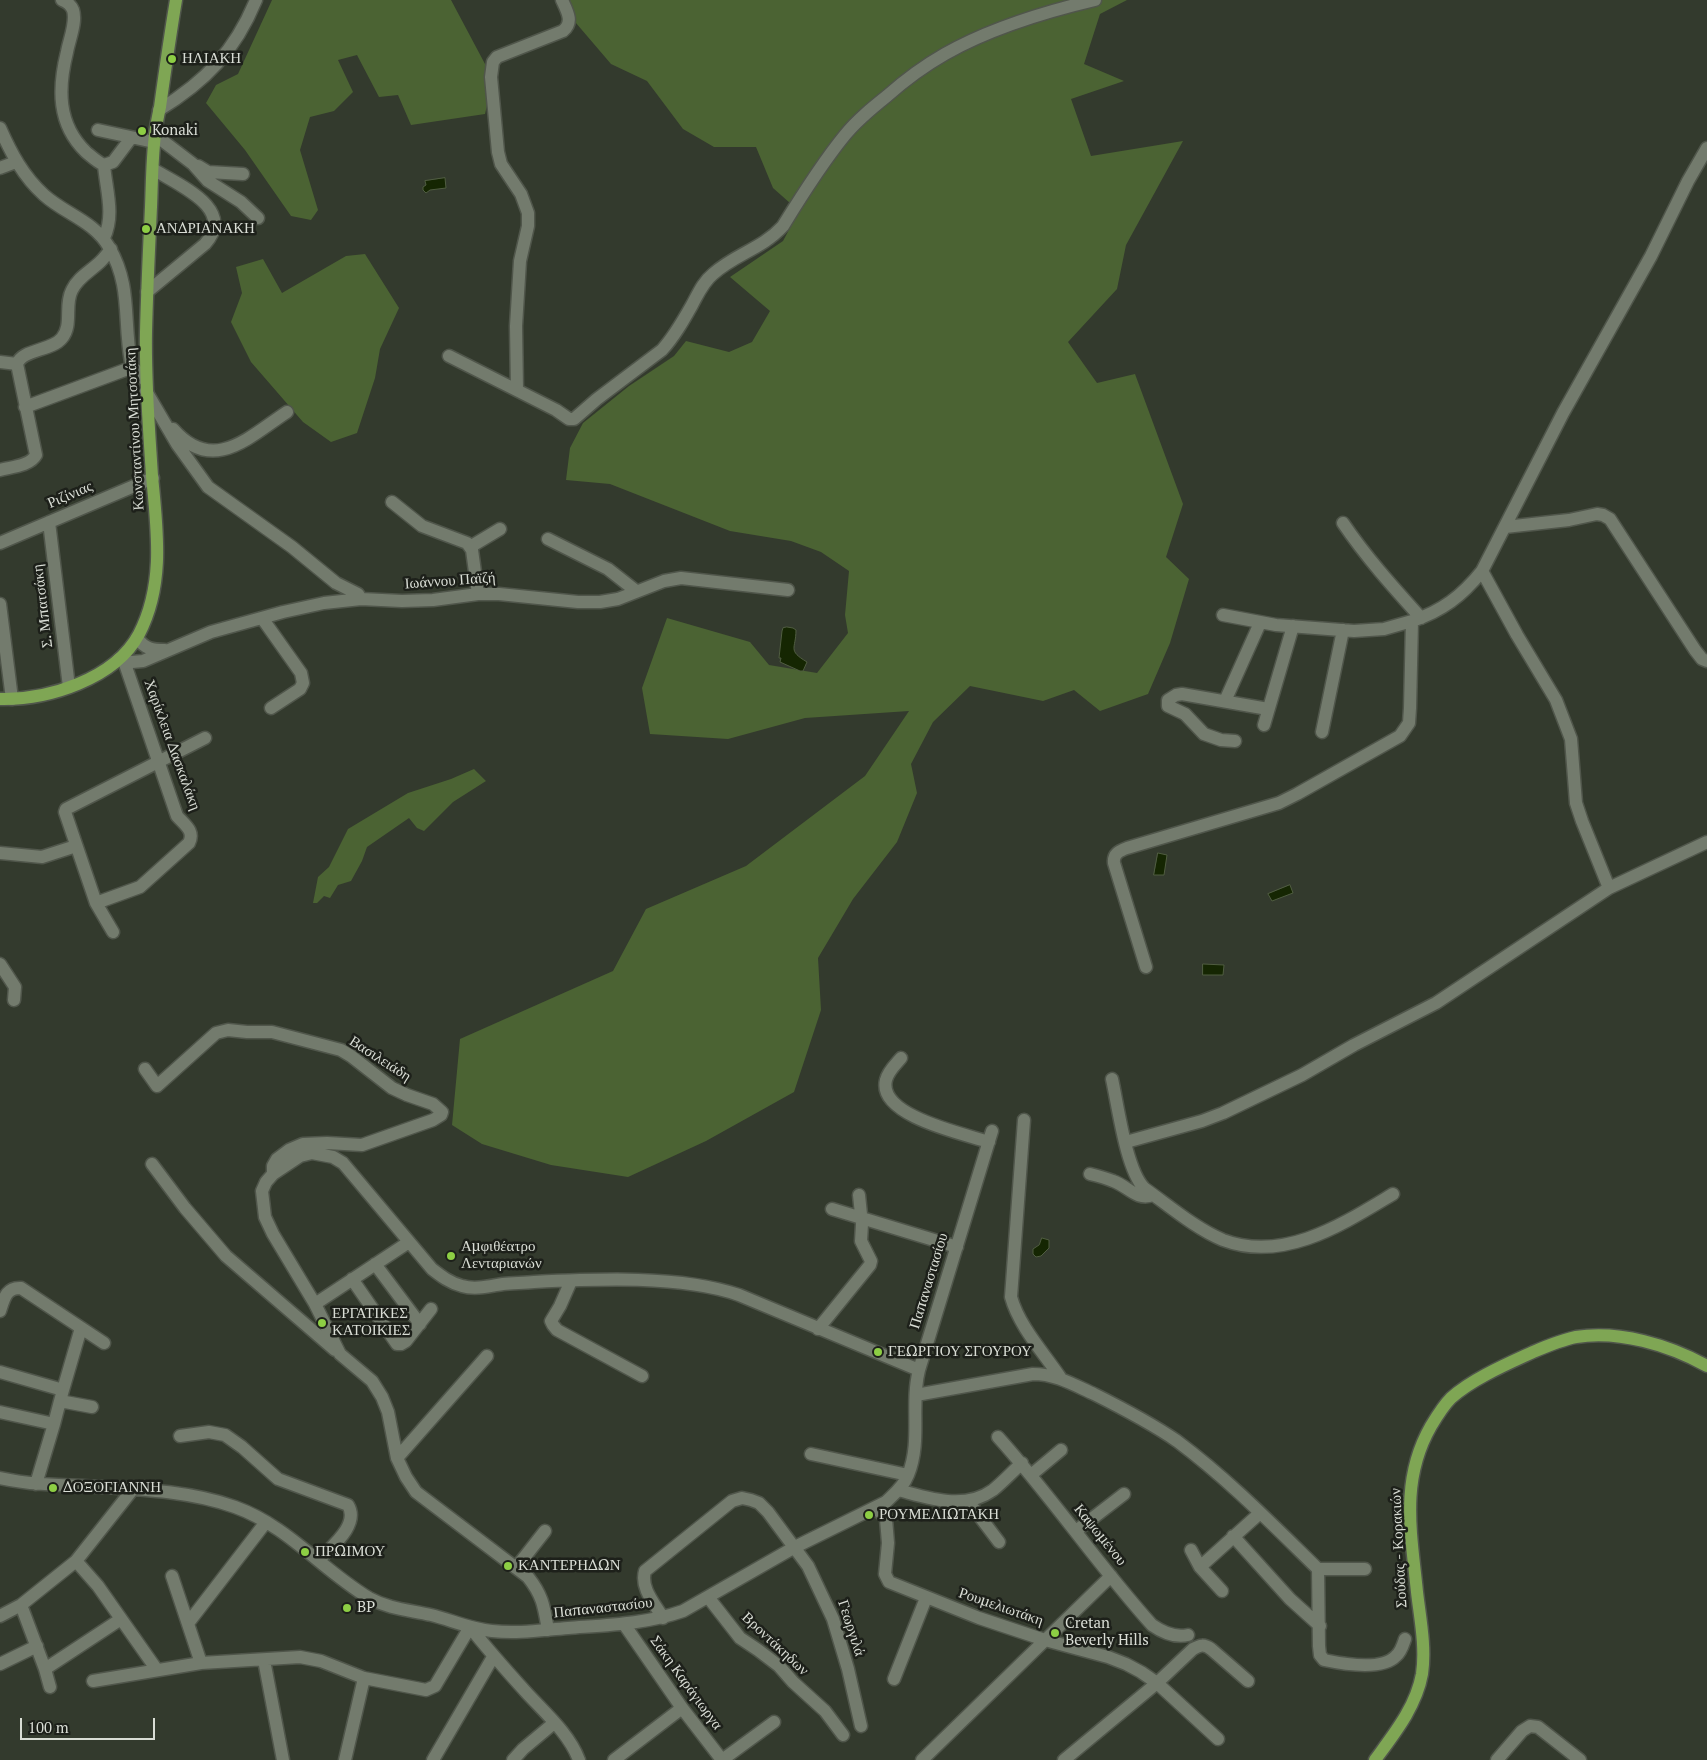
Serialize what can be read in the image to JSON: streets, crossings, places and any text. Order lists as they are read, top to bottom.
{
  "streets": {
    "main road": ["Κωνσταντίνου Μητσοτάκη", "Σούδας - Κορακιών"],
    "street": [
      "Ριζίνιας",
      "Ιωάννου Παϊζή",
      "Σ. Μπατσάκη",
      "Χαρίκλεια Δασκαλάκη",
      "Βασιλειάδη",
      "Παπαναστασίου",
      "Καψωμένου",
      "Ρουμελιωτάκη",
      "Γεωργιλά",
      "Βροντάκηδων",
      "Σάκη Καράγιωργα"
    ]
  },
  "crossings": [
    ["Κωνσταντίνου Μητσοτάκη", "Ριζίνιας"],
    ["Κωνσταντίνου Μητσοτάκη", "Ιωάννου Παϊζή"],
    ["Κωνσταντίνου Μητσοτάκη", "Σ. Μπατσάκη"],
    ["Κωνσταντίνου Μητσοτάκη", "Χαρίκλεια Δασκαλάκη"],
    ["Ριζίνιας", "Σ. Μπατσάκη"],
    ["Ιωάννου Παϊζή", "Χαρίκλεια Δασκαλάκη"],
    ["Παπαναστασίου", "Ρουμελιωτάκη"],
    ["Παπαναστασίου", "Γεωργιλά"],
    ["Παπαναστασίου", "Βροντάκηδων"],
    ["Παπαναστασίου", "Σάκη Καράγιωργα"]
  ],
  "places": [
    "ΗΛΙΑΚΗ",
    "Konaki",
    "ΑΝΔΡΙΑΝΑΚΗ",
    "Αμφιθέατρο Λενταριανών",
    "ΕΡΓΑΤΙΚΕΣ ΚΑΤΟΙΚΙΕΣ",
    "ΓΕΩΡΓΙΟΥ ΣΓΟΥΡΟΥ",
    "ΔΟΞΟΓΙΑΝΝΗ",
    "ΡΟΥΜΕΛΙΩΤΑΚΗ",
    "ΠΡΩΙΜΟΥ",
    "ΚΑΝΤΕΡΗΔΩΝ",
    "BP",
    "Cretan Beverly Hills"
  ],
  "scale_bar": "100 m"
}
